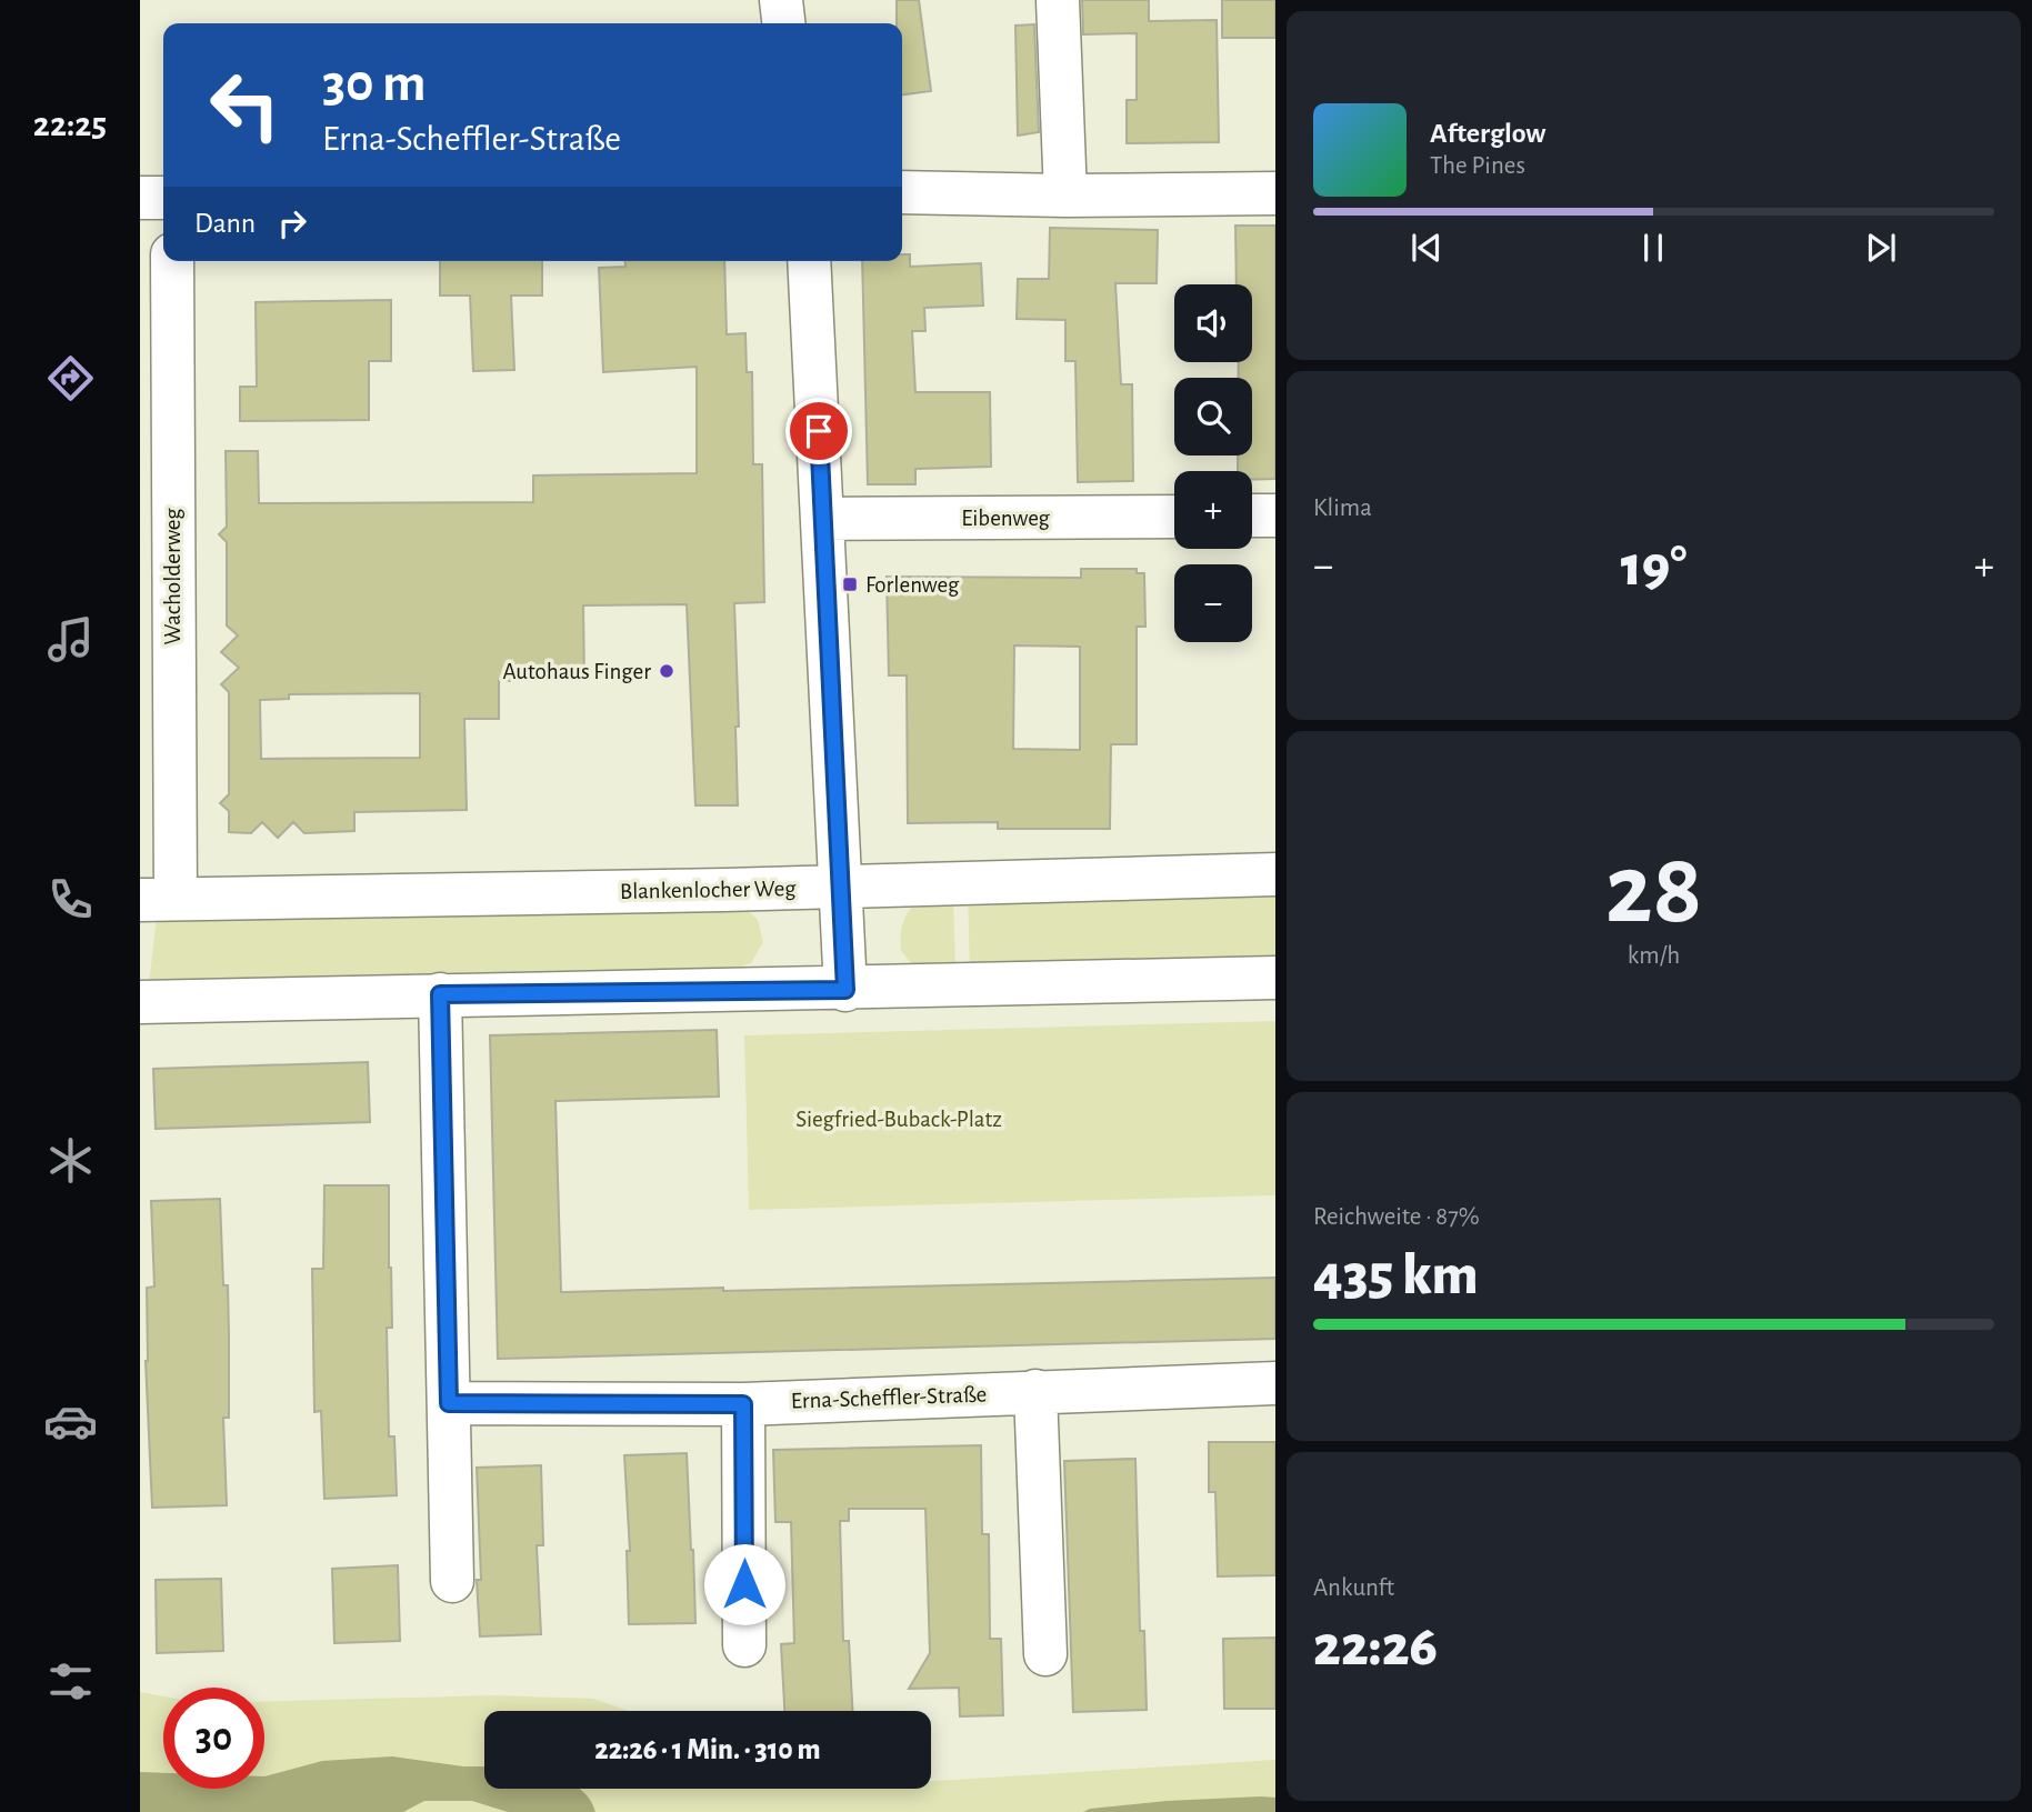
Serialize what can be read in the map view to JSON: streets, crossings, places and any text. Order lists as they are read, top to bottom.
{
  "streets": {
    "street": [
      "Eibenweg",
      "Wacholderweg",
      "Blankenlocher Weg",
      "Erna-Scheffler-Straße"
    ]
  },
  "crossings": [
    ["Wacholderweg", "Blankenlocher Weg"]
  ],
  "parks": ["Siegfried-Buback-Platz"],
  "places": {
    "transit": ["Forlenweg"],
    "other": ["Autohaus Finger"]
  },
  "page": {
    "tabs": "22:25",
    "turn": ["30 m", "Erna-Scheffler-Straße"],
    "song": ["Afterglow", "The Pines"],
    "then": "Dann",
    "map_buttons": ["+", "−"],
    "tile": [
      "Klima",
      ["28", "km/h"],
      ["Reichweite · 87%", "435 km"],
      ["Ankunft", "22:26"]
    ],
    "heat": ["−", "19°", "+"],
    "limit": "30",
    "trip": "22:26 · 1 Min. · 310 m"
  }
}
